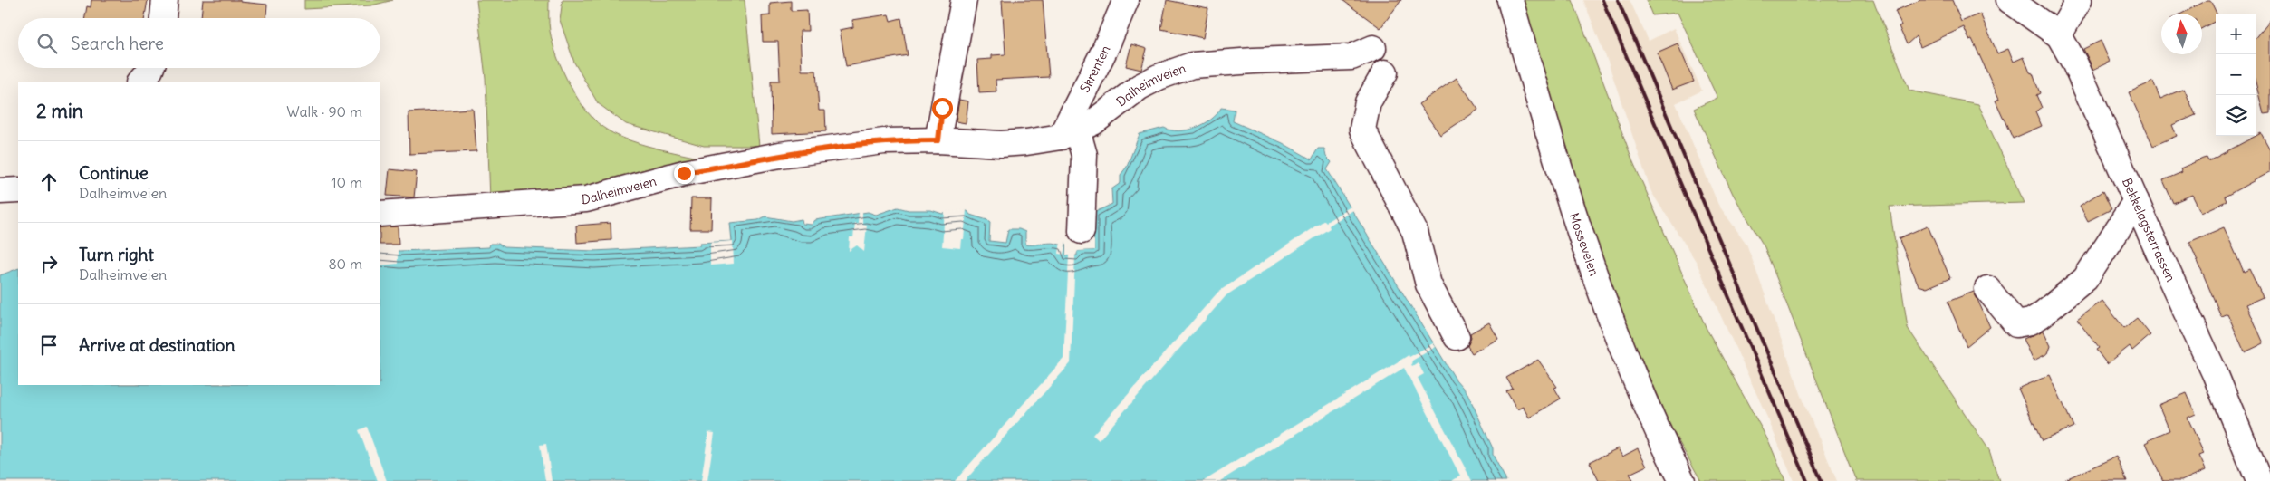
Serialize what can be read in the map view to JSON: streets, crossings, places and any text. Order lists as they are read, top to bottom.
{
  "streets": {
    "main road": [
      "Skrenten",
      "Dalheimveien",
      "Bekkelagsterrassen",
      "Mosseveien"
    ]
  },
  "crossings": [
    ["Skrenten", "Dalheimveien"]
  ],
  "north": "top",
  "page": {
    "map_buttons": ["+", "−"],
    "search": "Search here",
    "heading": ["2 min", "Walk · 90 m"],
    "list": [
      ["Continue", "Dalheimveien", "10 m"],
      ["Turn right", "Dalheimveien", "80 m"],
      "Arrive at destination"
    ]
  }
}
